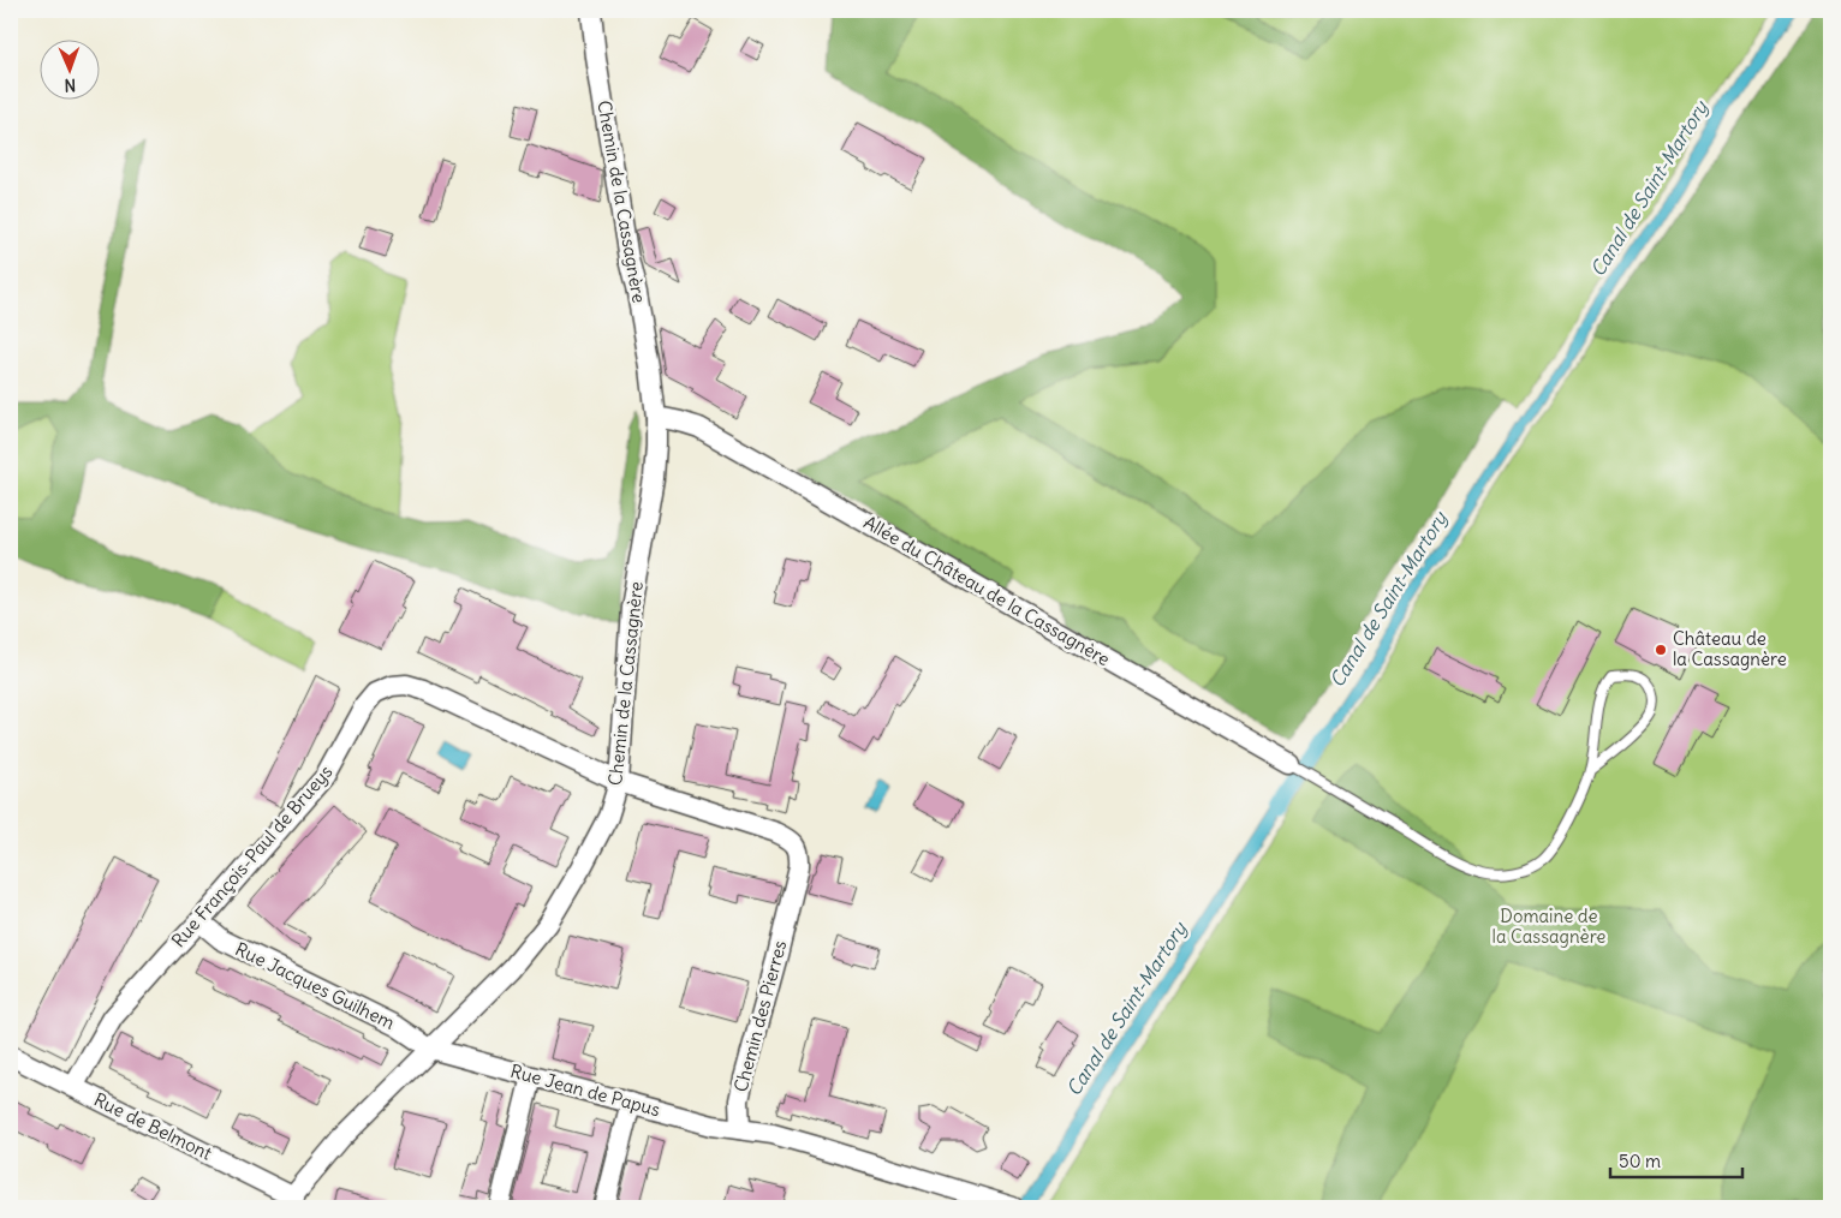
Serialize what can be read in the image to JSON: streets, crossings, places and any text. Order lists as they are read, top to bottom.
{
  "streets": {
    "street": [
      "Chemin de la Cassagnère",
      "Allée du Château de la Cassagnère",
      "Rue François-Paul de Brueys",
      "Rue Jacques Guilhem",
      "Chemin des Pierres",
      "Rue Jean de Papus",
      "Rue de Belmont"
    ]
  },
  "crossings": [
    ["Chemin de la Cassagnère", "Allée du Château de la Cassagnère"],
    ["Chemin de la Cassagnère", "Rue François-Paul de Brueys"],
    ["Chemin de la Cassagnère", "Rue Jacques Guilhem"],
    ["Chemin de la Cassagnère", "Chemin des Pierres"],
    ["Chemin de la Cassagnère", "Rue Jean de Papus"],
    ["Chemin de la Cassagnère", "Rue de Belmont"],
    ["Rue François-Paul de Brueys", "Rue Jacques Guilhem"],
    ["Rue François-Paul de Brueys", "Chemin des Pierres"],
    ["Rue François-Paul de Brueys", "Rue de Belmont"],
    ["Rue Jacques Guilhem", "Rue Jean de Papus"],
    ["Chemin des Pierres", "Rue Jean de Papus"]
  ],
  "water": ["Canal de Saint-Martory"],
  "parks": ["Domaine de la Cassagnère"],
  "places": ["Château de la Cassagnère"],
  "scale_bar": "50 m",
  "north": "bottom"
}
